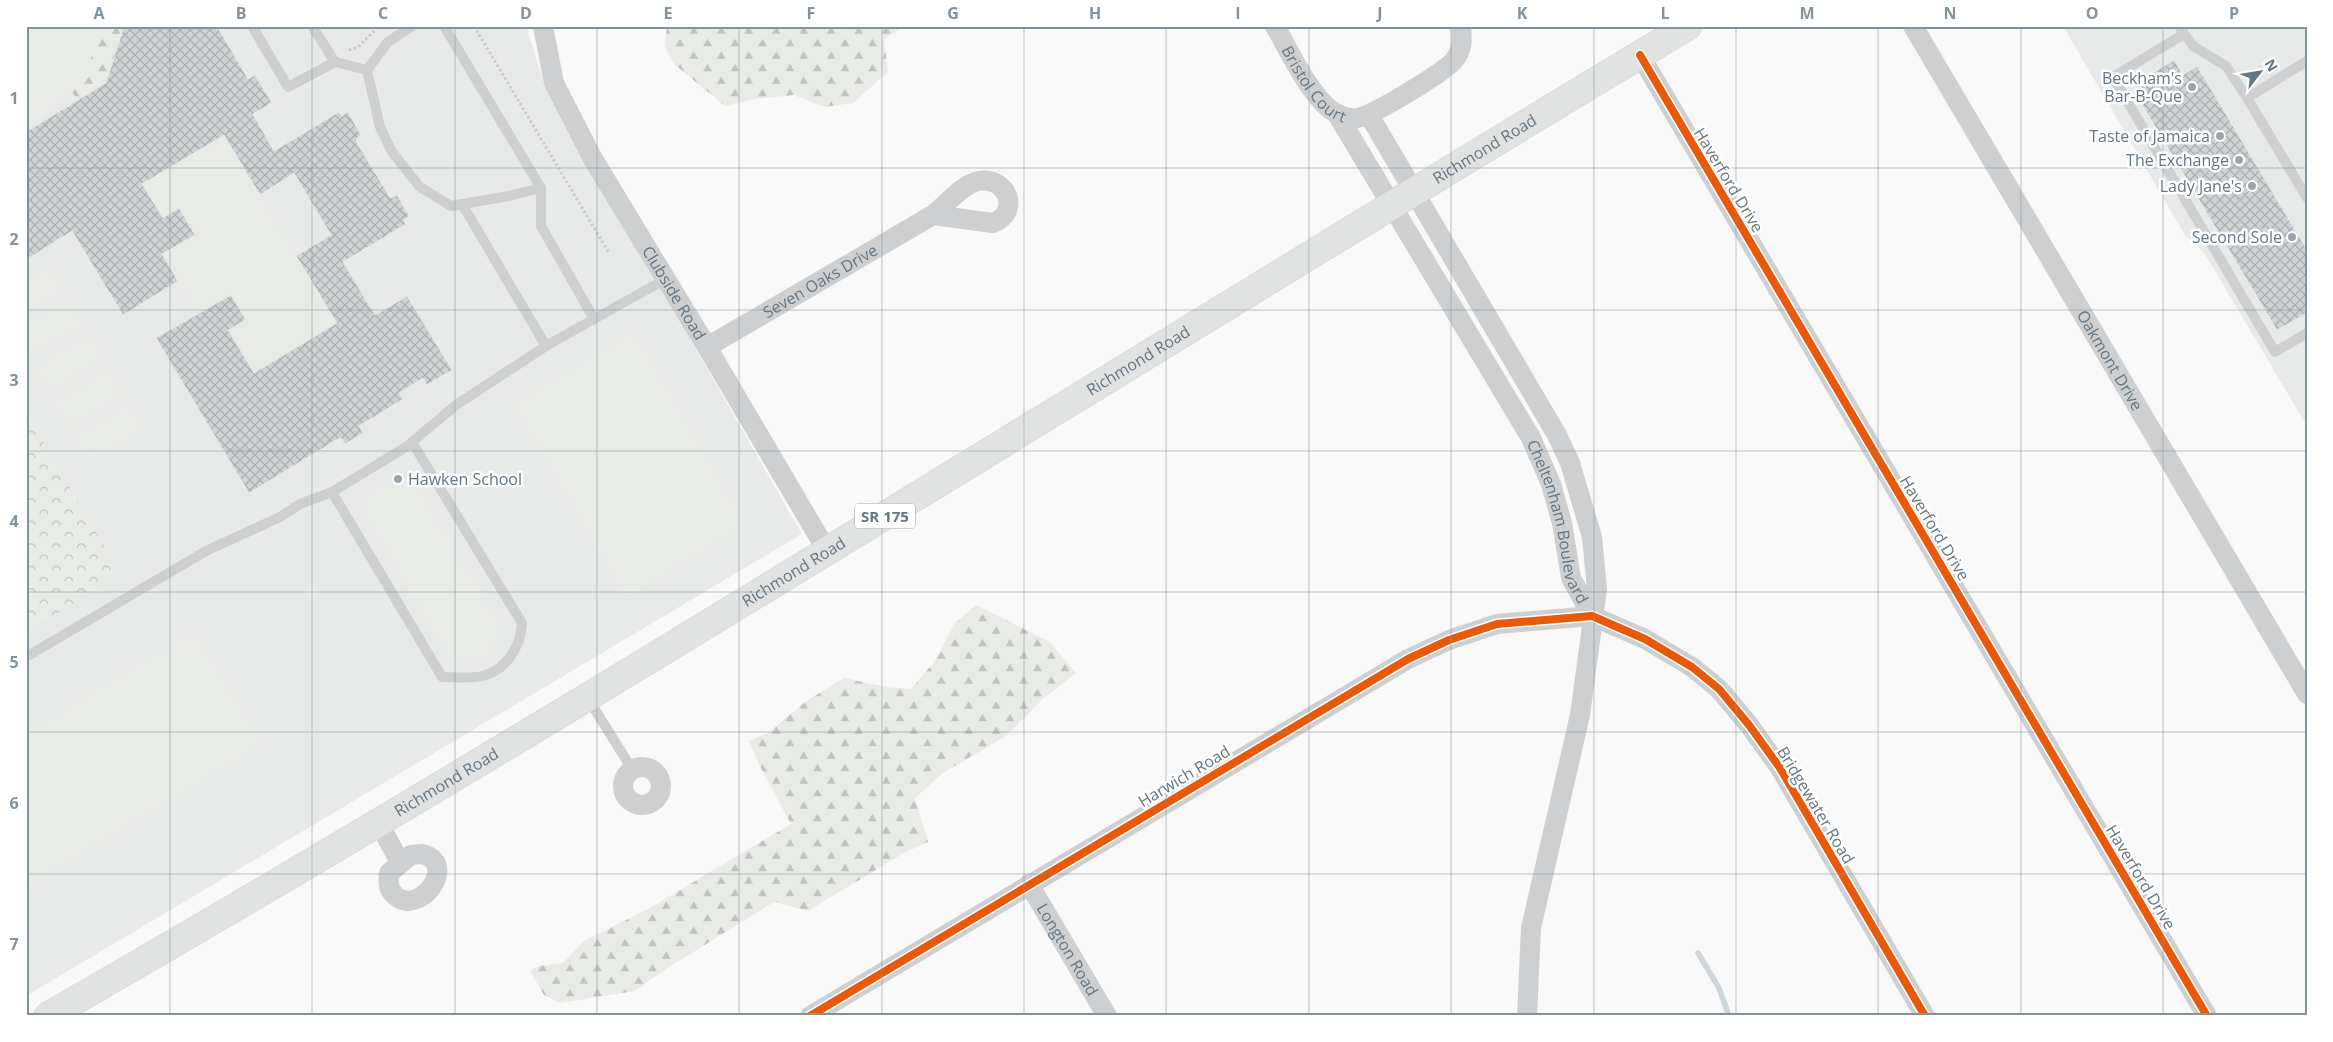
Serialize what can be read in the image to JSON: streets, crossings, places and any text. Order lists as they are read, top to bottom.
{
  "streets": {
    "main road": ["Richmond Road", "SR 175"],
    "street": [
      "Bristol Court",
      "Haverford Drive",
      "Seven Oaks Drive",
      "Clubside Road",
      "Oakmont Drive",
      "Cheltenham Boulevard",
      "Harwich Road",
      "Bridgewater Road",
      "Longton Road"
    ]
  },
  "crossings": [
    ["Bristol Court", "Richmond Road"],
    ["Bristol Court", "Cheltenham Boulevard"],
    ["Richmond Road", "Haverford Drive"],
    ["Richmond Road", "Clubside Road"],
    ["Richmond Road", "Cheltenham Boulevard"],
    ["Seven Oaks Drive", "Clubside Road"],
    ["Cheltenham Boulevard", "Harwich Road"],
    ["Cheltenham Boulevard", "Bridgewater Road"],
    ["Harwich Road", "Bridgewater Road"],
    ["Harwich Road", "Longton Road"]
  ],
  "places": [
    "Beckham's Bar-B-Que",
    "Taste of Jamaica",
    "The Exchange",
    "Lady Jane's",
    "Second Sole",
    "Hawken School"
  ],
  "north": "top right",
  "grid": {
    "columns": [
      "A",
      "B",
      "C",
      "D",
      "E",
      "F",
      "G",
      "H",
      "I",
      "J",
      "K",
      "L",
      "M",
      "N",
      "O",
      "P"
    ],
    "rows": [
      "1",
      "2",
      "3",
      "4",
      "5",
      "6",
      "7"
    ]
  }
}
